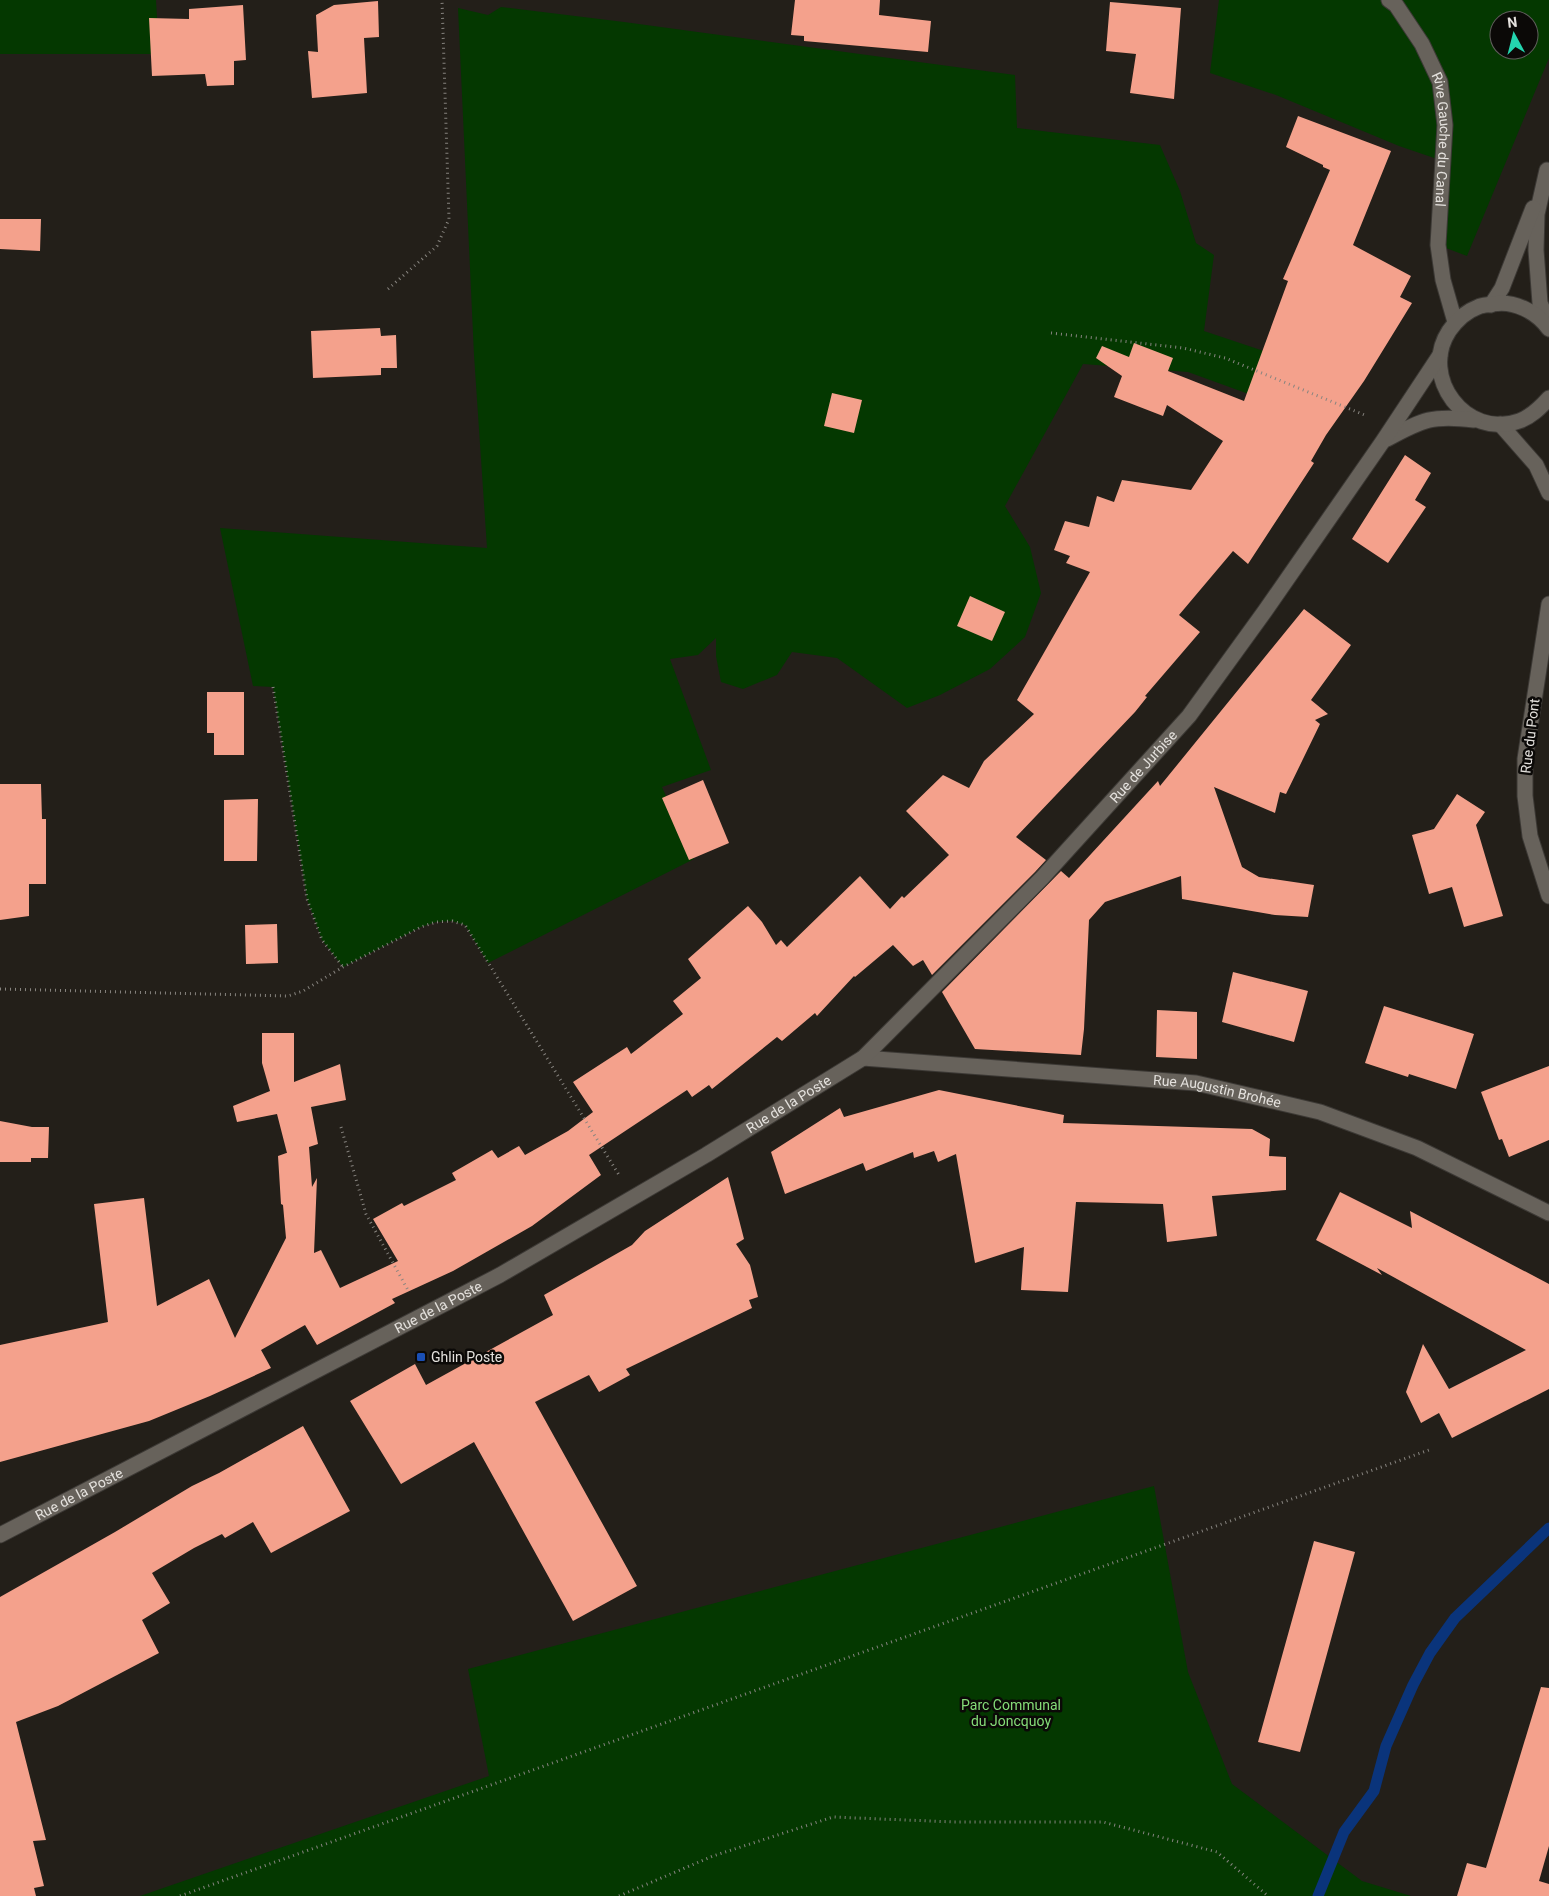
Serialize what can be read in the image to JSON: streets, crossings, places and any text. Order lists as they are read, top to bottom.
{
  "streets": {
    "street": [
      "Rive Gauche du Canal",
      "Rue du Pont",
      "Rue de Jurbise",
      "Rue Augustin Brohée",
      "Rue de la Poste"
    ]
  },
  "crossings": [
    ["Rue de Jurbise", "Rue Augustin Brohée"],
    ["Rue de Jurbise", "Rue de la Poste"],
    ["Rue Augustin Brohée", "Rue de la Poste"]
  ],
  "parks": ["Parc Communal du Joncquoy"],
  "places": {
    "transit": ["Ghlin Poste"]
  },
  "north": "top"
}
